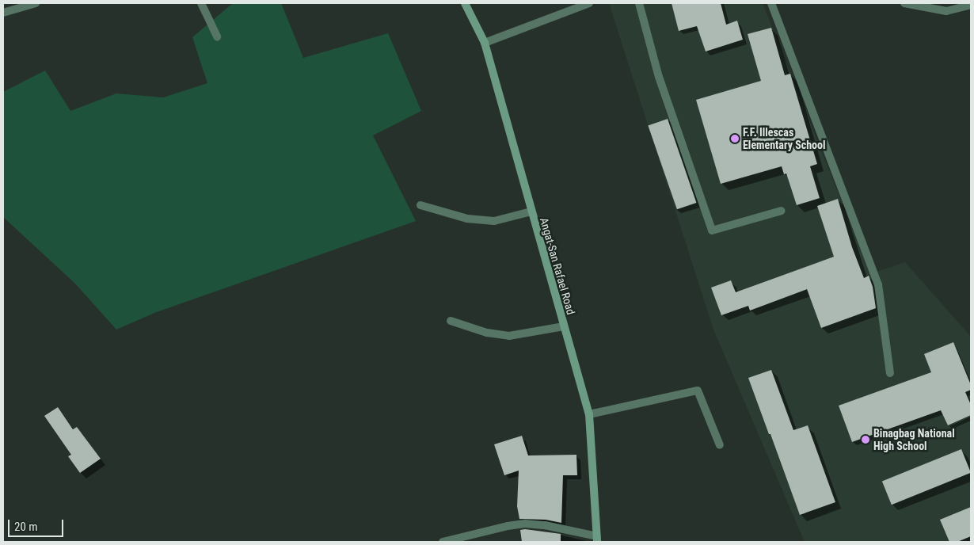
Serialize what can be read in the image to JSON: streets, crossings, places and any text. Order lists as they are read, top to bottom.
{
  "streets": {
    "main road": ["Angat-San Rafael Road"]
  },
  "places": ["F.F. Illescas Elementary School", "Binagbag National High School"],
  "scale_bar": "20 m"
}
